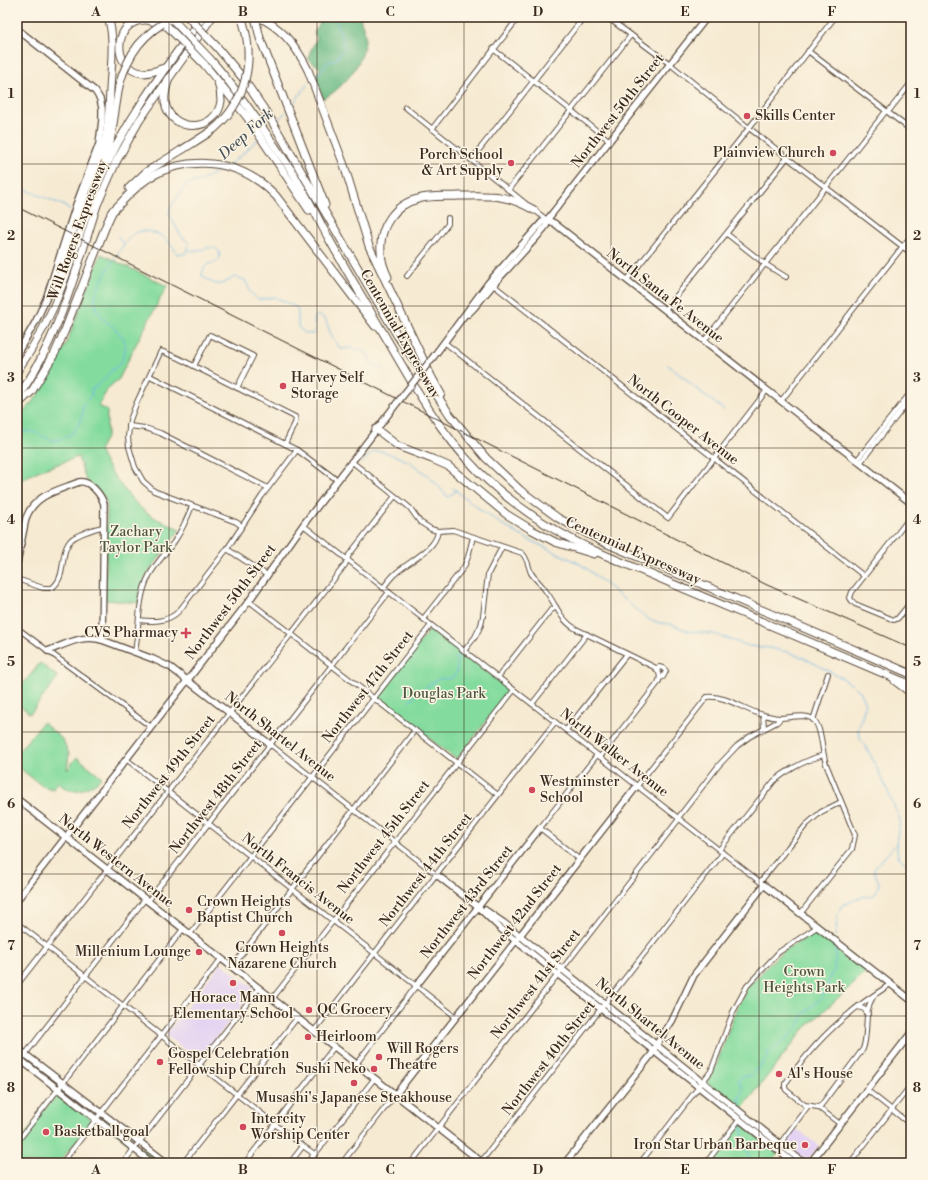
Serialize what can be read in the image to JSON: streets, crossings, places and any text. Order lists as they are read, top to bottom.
{
  "streets": {
    "highway": ["Will Rogers Expressway", "Centennial Expressway"],
    "street": [
      "Northwest 50th Street",
      "North Santa Fe Avenue",
      "North Cooper Avenue",
      "Northwest 47th Street",
      "North Shartel Avenue",
      "North Walker Avenue",
      "Northwest 49th Street",
      "Northwest 48th Street",
      "Northwest 45th Street",
      "North Western Avenue",
      "Northwest 44th Street",
      "North Francis Avenue",
      "Northwest 43rd Street",
      "Northwest 42nd Street",
      "Northwest 41st Street",
      "Northwest 40th Street"
    ]
  },
  "crossings": [
    ["Northwest 50th Street", "North Santa Fe Avenue"],
    ["Northwest 50th Street", "North Cooper Avenue"],
    ["Northwest 50th Street", "North Shartel Avenue"],
    ["Northwest 50th Street", "North Walker Avenue"],
    ["Northwest 50th Street", "North Western Avenue"],
    ["Northwest 50th Street", "North Francis Avenue"],
    ["Northwest 47th Street", "North Shartel Avenue"],
    ["Northwest 47th Street", "North Walker Avenue"],
    ["Northwest 47th Street", "North Western Avenue"],
    ["Northwest 47th Street", "North Francis Avenue"],
    ["North Shartel Avenue", "Northwest 49th Street"],
    ["North Shartel Avenue", "Northwest 48th Street"],
    ["North Shartel Avenue", "Northwest 45th Street"],
    ["North Shartel Avenue", "Northwest 44th Street"],
    ["North Shartel Avenue", "Northwest 43rd Street"],
    ["North Shartel Avenue", "Northwest 42nd Street"],
    ["North Shartel Avenue", "Northwest 41st Street"],
    ["North Shartel Avenue", "Northwest 40th Street"],
    ["North Walker Avenue", "Northwest 49th Street"],
    ["North Walker Avenue", "Northwest 48th Street"],
    ["North Walker Avenue", "Northwest 45th Street"],
    ["North Walker Avenue", "Northwest 44th Street"],
    ["North Walker Avenue", "Northwest 43rd Street"],
    ["North Walker Avenue", "Northwest 42nd Street"],
    ["North Walker Avenue", "Northwest 41st Street"],
    ["North Walker Avenue", "Northwest 40th Street"],
    ["Northwest 49th Street", "North Western Avenue"],
    ["Northwest 49th Street", "North Francis Avenue"],
    ["Northwest 48th Street", "North Western Avenue"],
    ["Northwest 48th Street", "North Francis Avenue"],
    ["Northwest 45th Street", "North Western Avenue"],
    ["Northwest 45th Street", "North Francis Avenue"],
    ["North Western Avenue", "Northwest 44th Street"],
    ["North Western Avenue", "Northwest 43rd Street"],
    ["North Western Avenue", "Northwest 42nd Street"],
    ["North Western Avenue", "Northwest 41st Street"],
    ["North Western Avenue", "Northwest 40th Street"],
    ["Northwest 44th Street", "North Francis Avenue"],
    ["North Francis Avenue", "Northwest 43rd Street"],
    ["North Francis Avenue", "Northwest 42nd Street"]
  ],
  "water": ["Deep Fork"],
  "parks": ["Zachary Taylor Park", "Douglas Park", "Crown Heights Park"],
  "places": {
    "other": [
      "Skills Center",
      "Plainview Church",
      "Porch School & Art Supply",
      "Harvey Self Storage",
      "Westminster School",
      "Crown Heights Baptist Church",
      "Crown Heights Nazarene Church",
      "Millenium Lounge",
      "Horace Mann Elementary School",
      "QC Grocery",
      "Heirloom",
      "Will Rogers Theatre",
      "Gospel Celebration Fellowship Church",
      "Sushi Neko",
      "Al's House",
      "Musashi's Japanese Steakhouse",
      "Intercity Worship Center",
      "Basketball goal",
      "Iron Star Urban Barbeque"
    ],
    "health": ["CVS Pharmacy"]
  },
  "grid": {
    "columns": [
      "A",
      "B",
      "C",
      "D",
      "E",
      "F"
    ],
    "rows": [
      "1",
      "2",
      "3",
      "4",
      "5",
      "6",
      "7",
      "8"
    ]
  }
}
